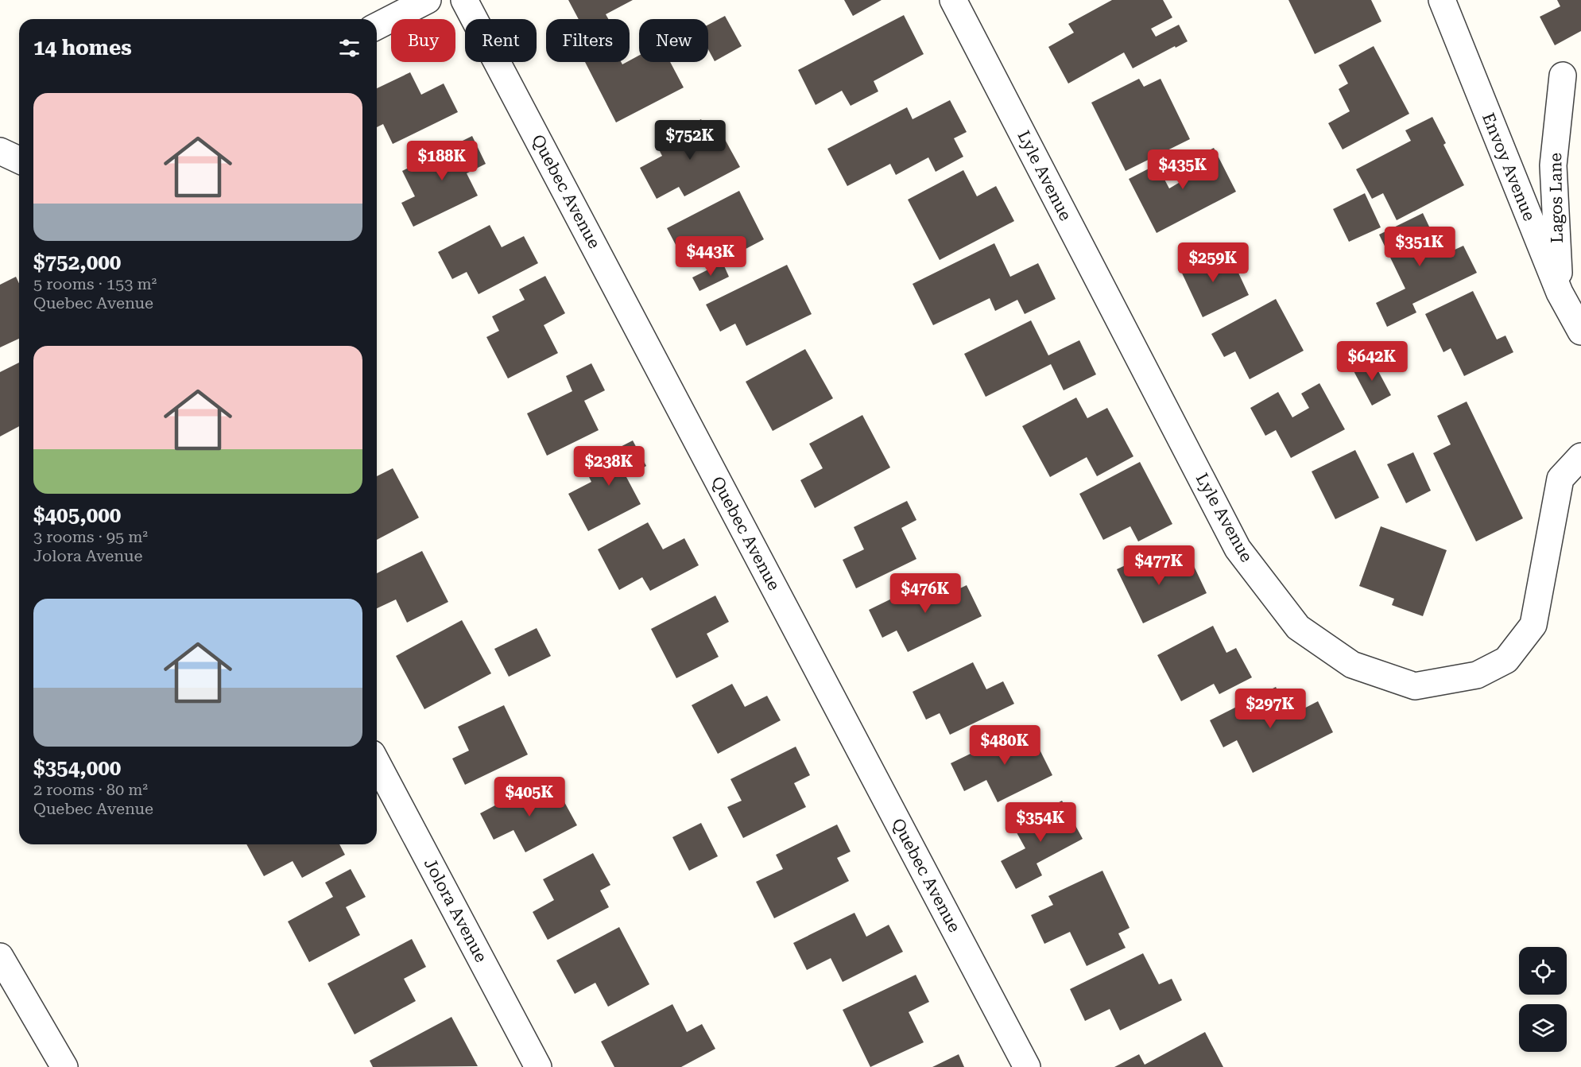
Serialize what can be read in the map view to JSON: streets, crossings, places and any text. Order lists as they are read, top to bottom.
{
  "streets": {
    "street": [
      "Envoy Avenue",
      "Lyle Avenue",
      "Quebec Avenue",
      "Lagos Lane",
      "Jolora Avenue"
    ]
  },
  "crossings": [
    ["Envoy Avenue", "Lagos Lane"]
  ],
  "page": {
    "chip": [
      "Buy",
      "Rent",
      "Filters",
      "New"
    ],
    "heading": "14 homes",
    "list": [
      {
        "name": "$752,000",
        "note": "5 rooms · 153 m² · Quebec Avenue"
      },
      {
        "name": "$405,000",
        "note": "3 rooms · 95 m² · Jolora Avenue"
      },
      {
        "name": "$354,000",
        "note": "2 rooms · 80 m² · Quebec Avenue"
      }
    ],
    "price": [
      "$752K",
      "$188K",
      "$435K",
      "$351K",
      "$443K",
      "$259K",
      "$642K",
      "$238K",
      "$477K",
      "$476K",
      "$297K",
      "$480K",
      "$405K",
      "$354K"
    ]
  }
}
